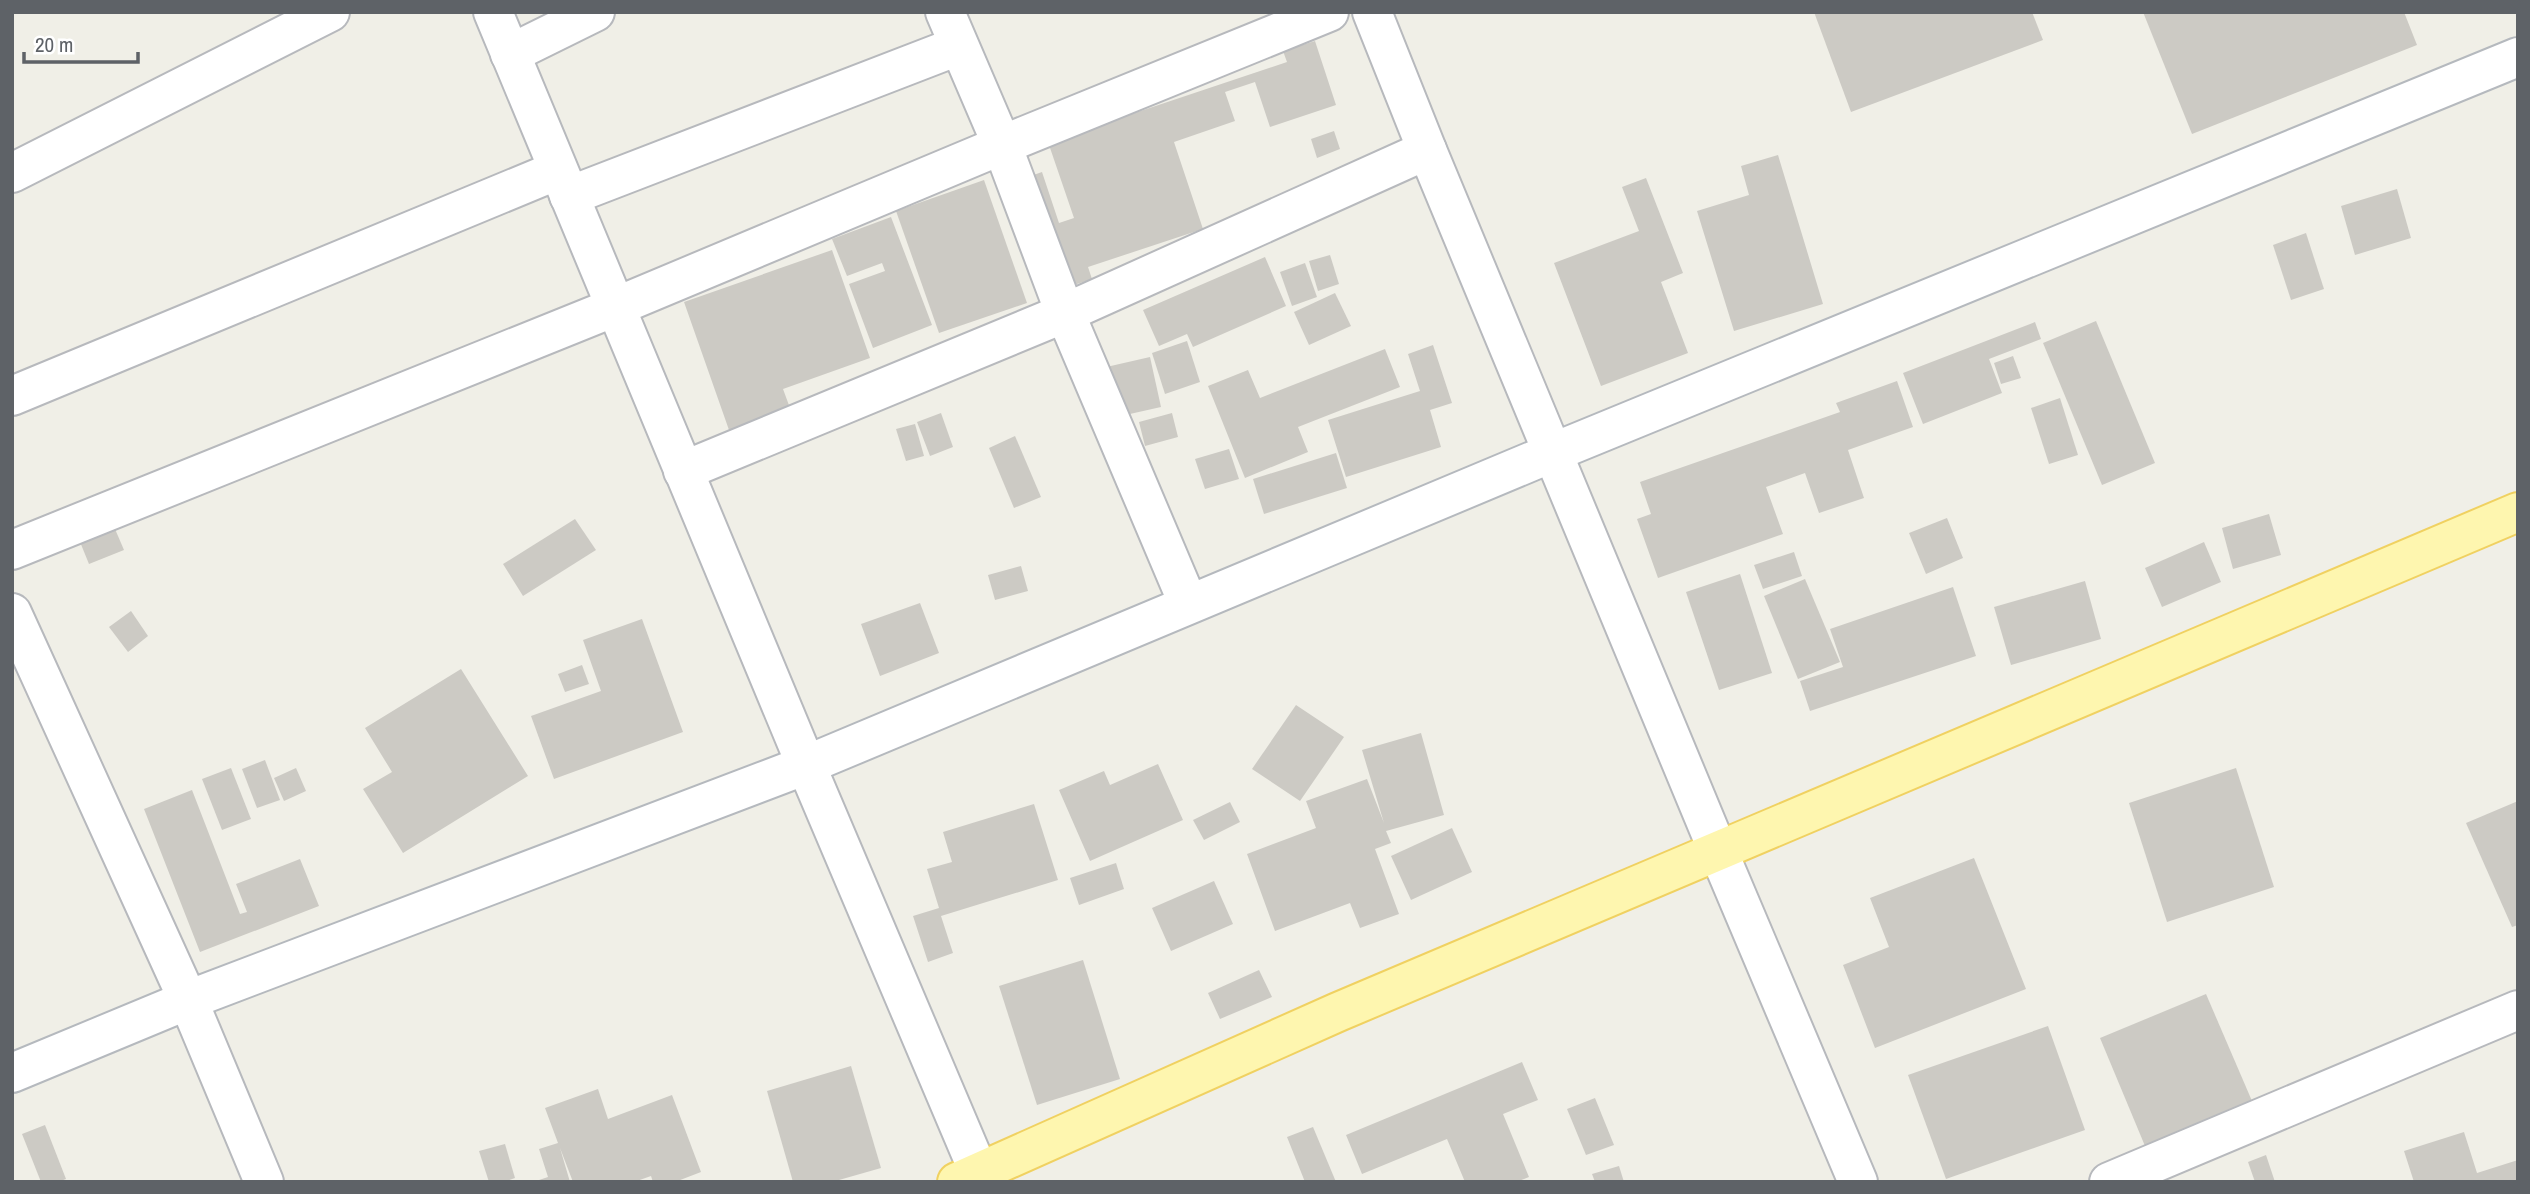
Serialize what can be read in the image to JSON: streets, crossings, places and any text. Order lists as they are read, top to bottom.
{
  "scale_bar": "20 m"
}
